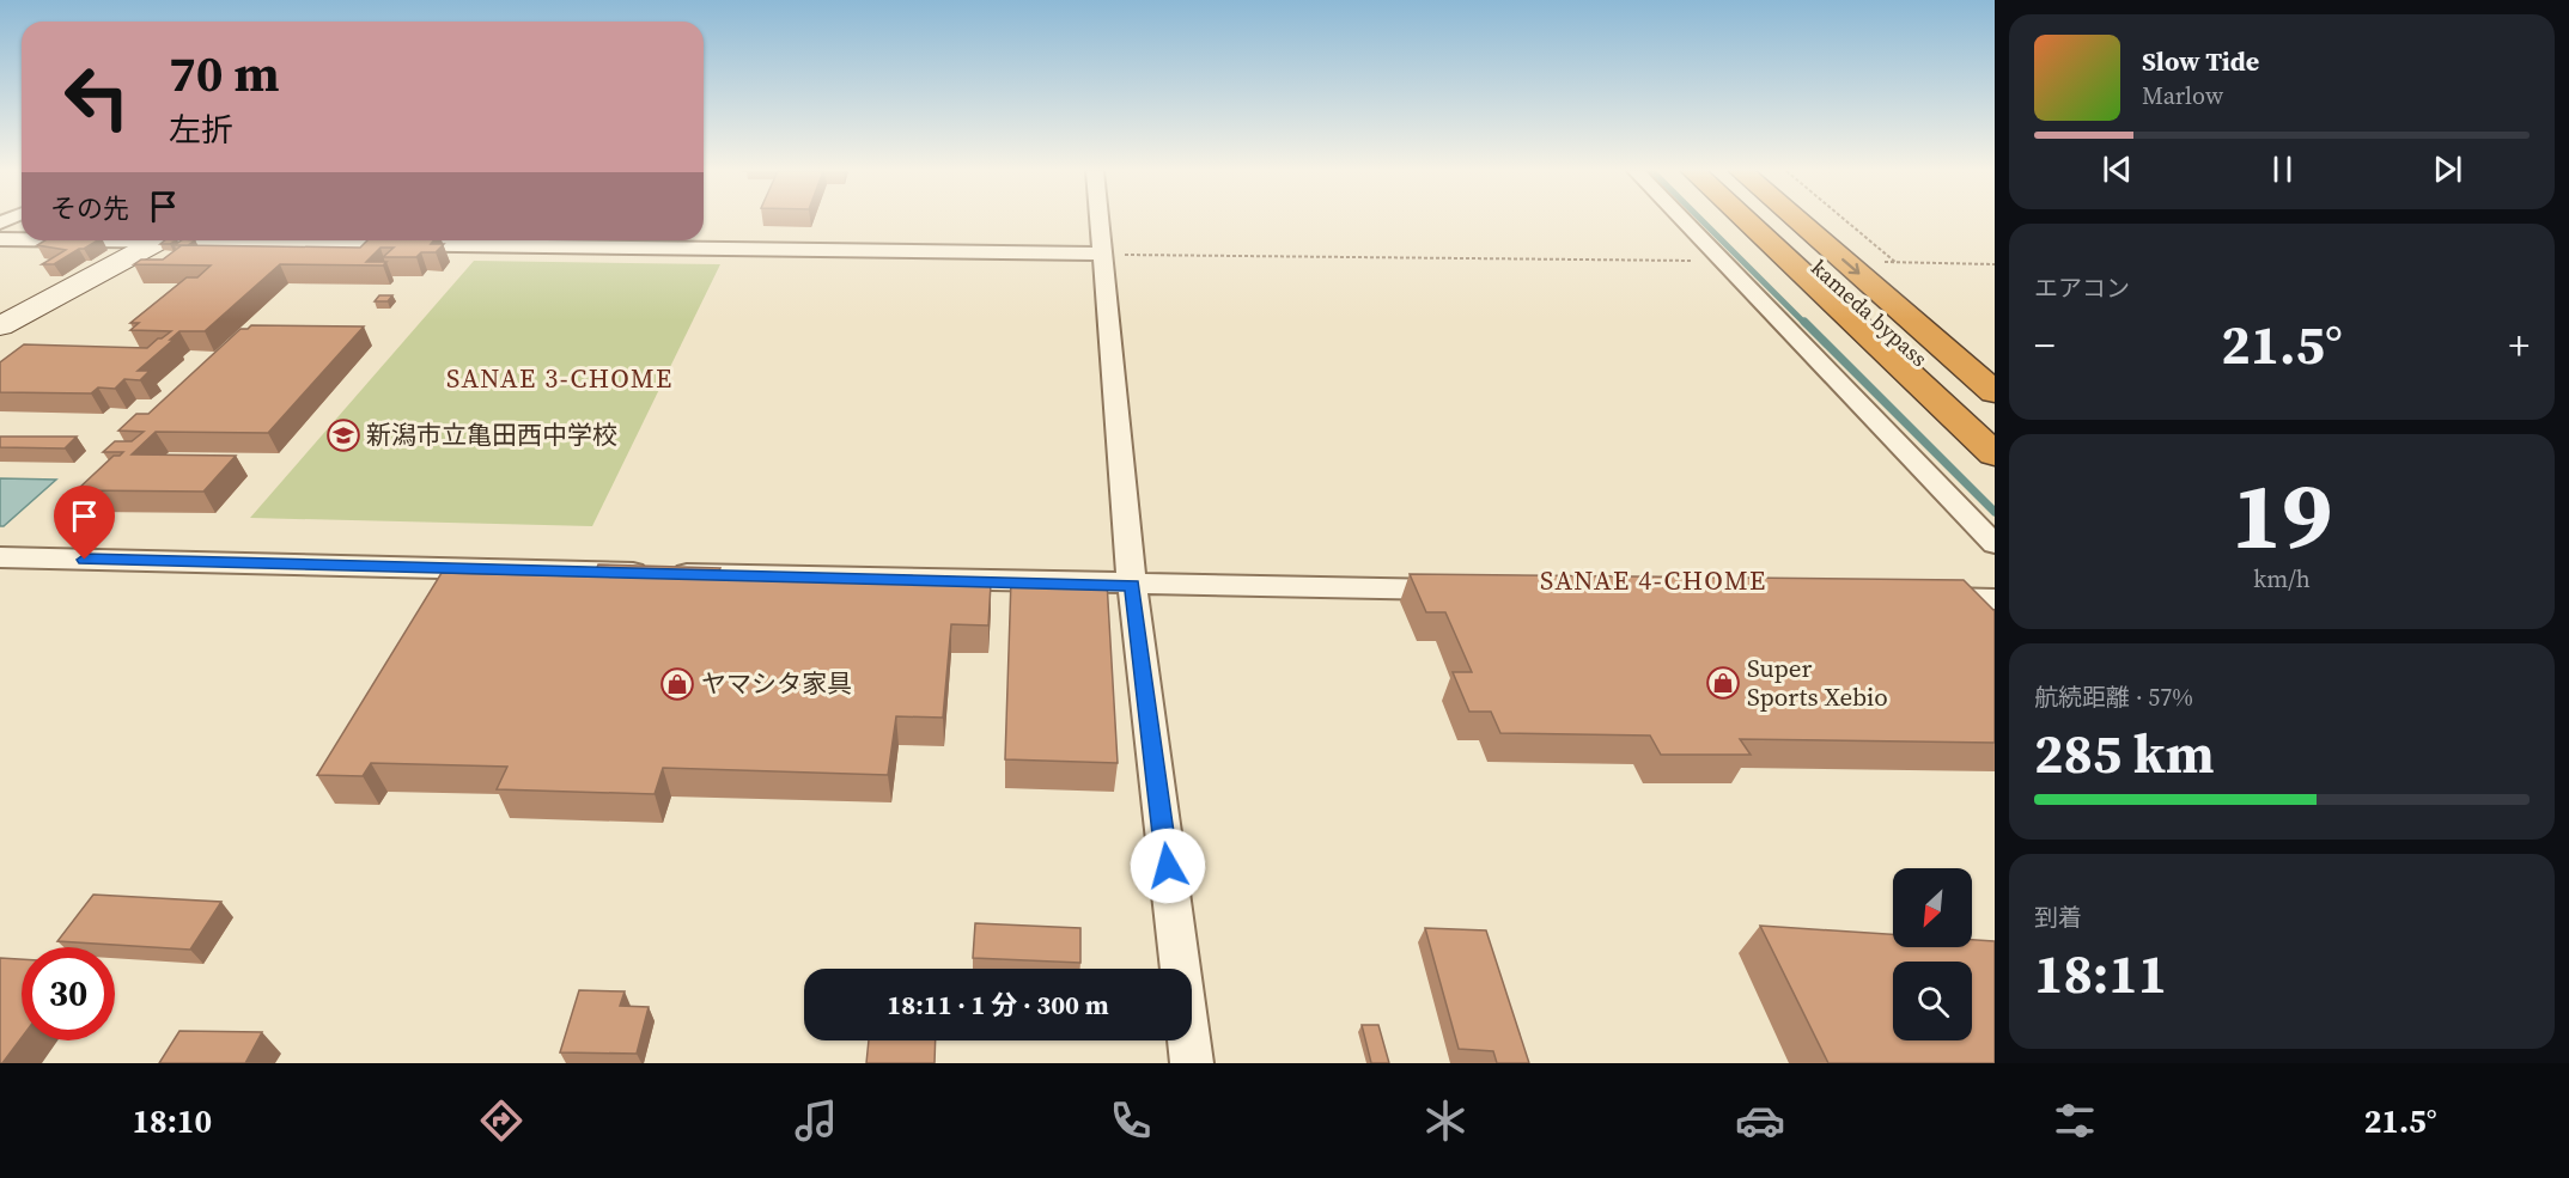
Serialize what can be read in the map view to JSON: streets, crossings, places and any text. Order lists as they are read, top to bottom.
{
  "streets": {
    "highway": ["kameda bypass"]
  },
  "districts": ["SANAE 3-CHOME", "SANAE 4-CHOME"],
  "places": {
    "school or university": ["新潟市立亀田西中学校"],
    "shop": ["Super Sports Xebio", "ヤマシタ家具"]
  },
  "north": "bottom left",
  "page": {
    "turn": ["70 m", "左折"],
    "song": ["Slow Tide", "Marlow"],
    "then": "その先",
    "tile": [
      "エアコン",
      ["19", "km/h"],
      ["航続距離 · 57%", "285 km"],
      ["到着", "18:11"]
    ],
    "heat": ["−", "21.5°", "+"],
    "limit": "30",
    "trip": "18:11 · 1 分 · 300 m",
    "tabs": ["18:10", "21.5°"]
  }
}
